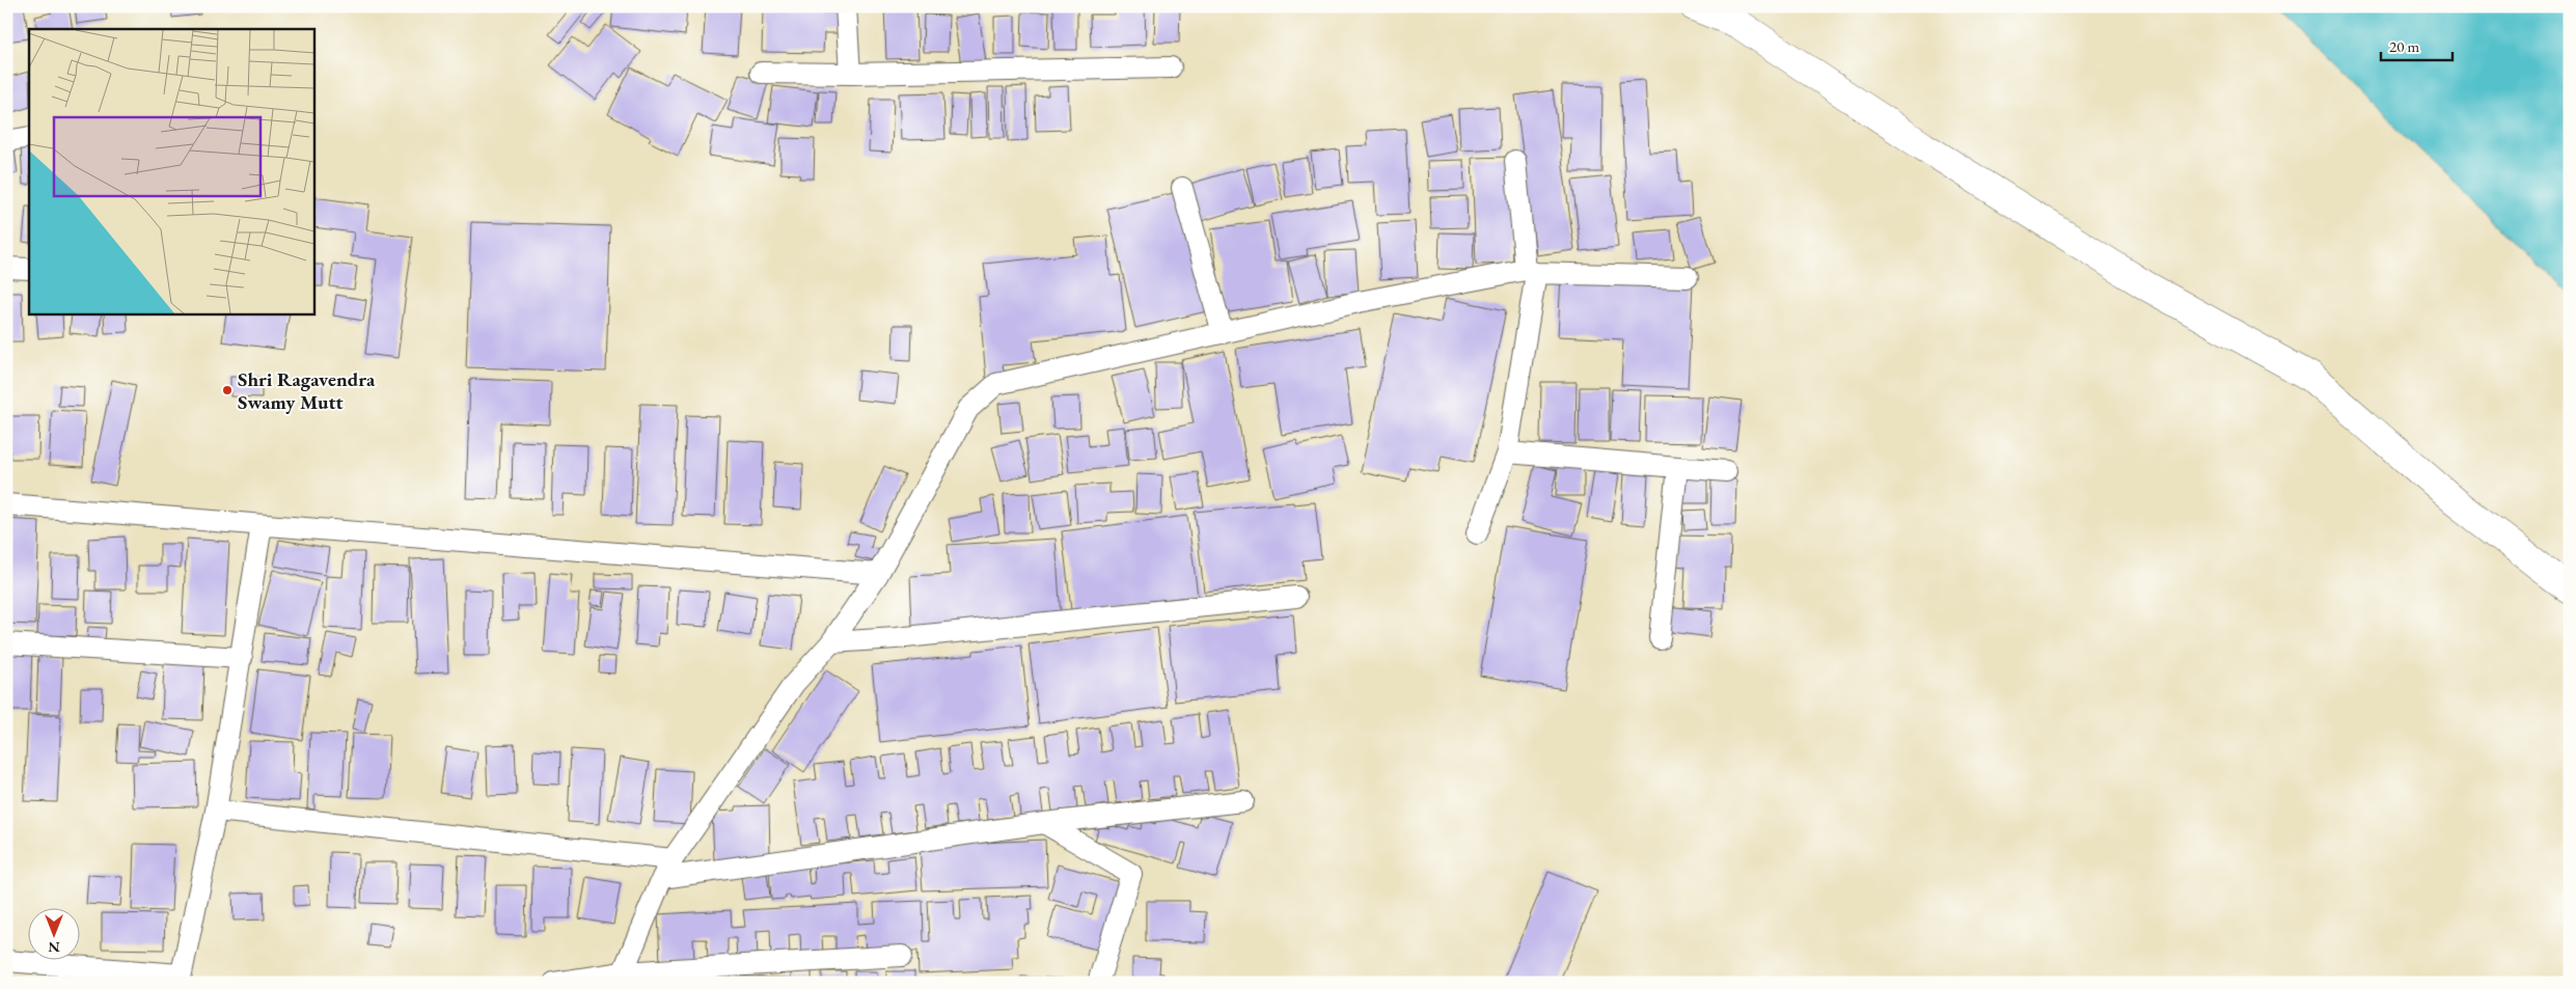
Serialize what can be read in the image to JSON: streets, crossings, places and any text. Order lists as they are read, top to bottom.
{
  "places": ["Shri Ragavendra Swamy Mutt"],
  "scale_bar": "20 m",
  "north": "bottom"
}
